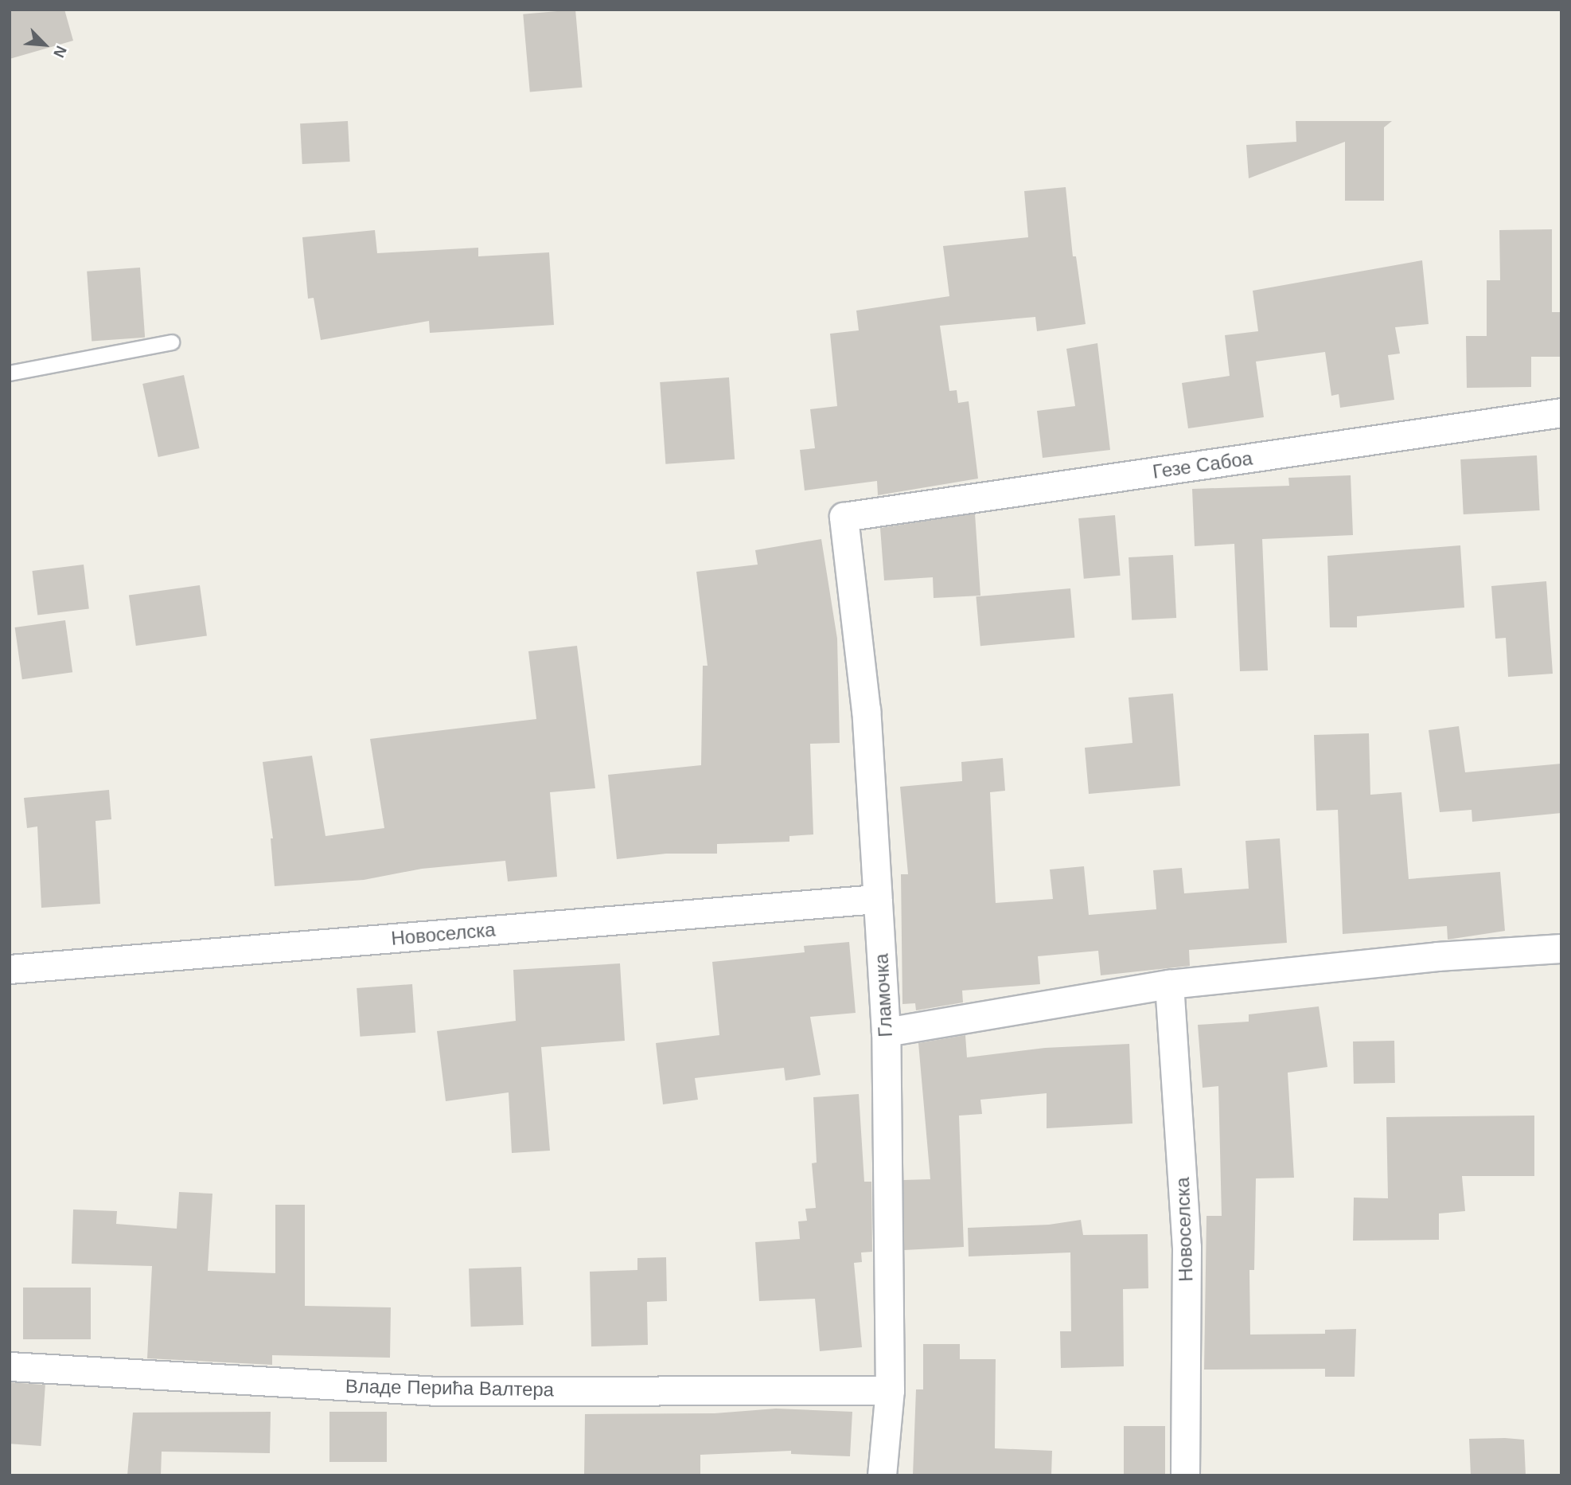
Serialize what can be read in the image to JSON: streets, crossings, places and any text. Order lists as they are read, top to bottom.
{
  "streets": {
    "street": [
      "Гезе Сабоа",
      "Новоселска",
      "Гламочка",
      "Владе Перића Валтера"
    ]
  },
  "crossings": [
    ["Гезе Сабоа", "Гламочка"],
    ["Новоселска", "Гламочка"],
    ["Гламочка", "Владе Перића Валтера"]
  ],
  "north": "bottom right"
}
